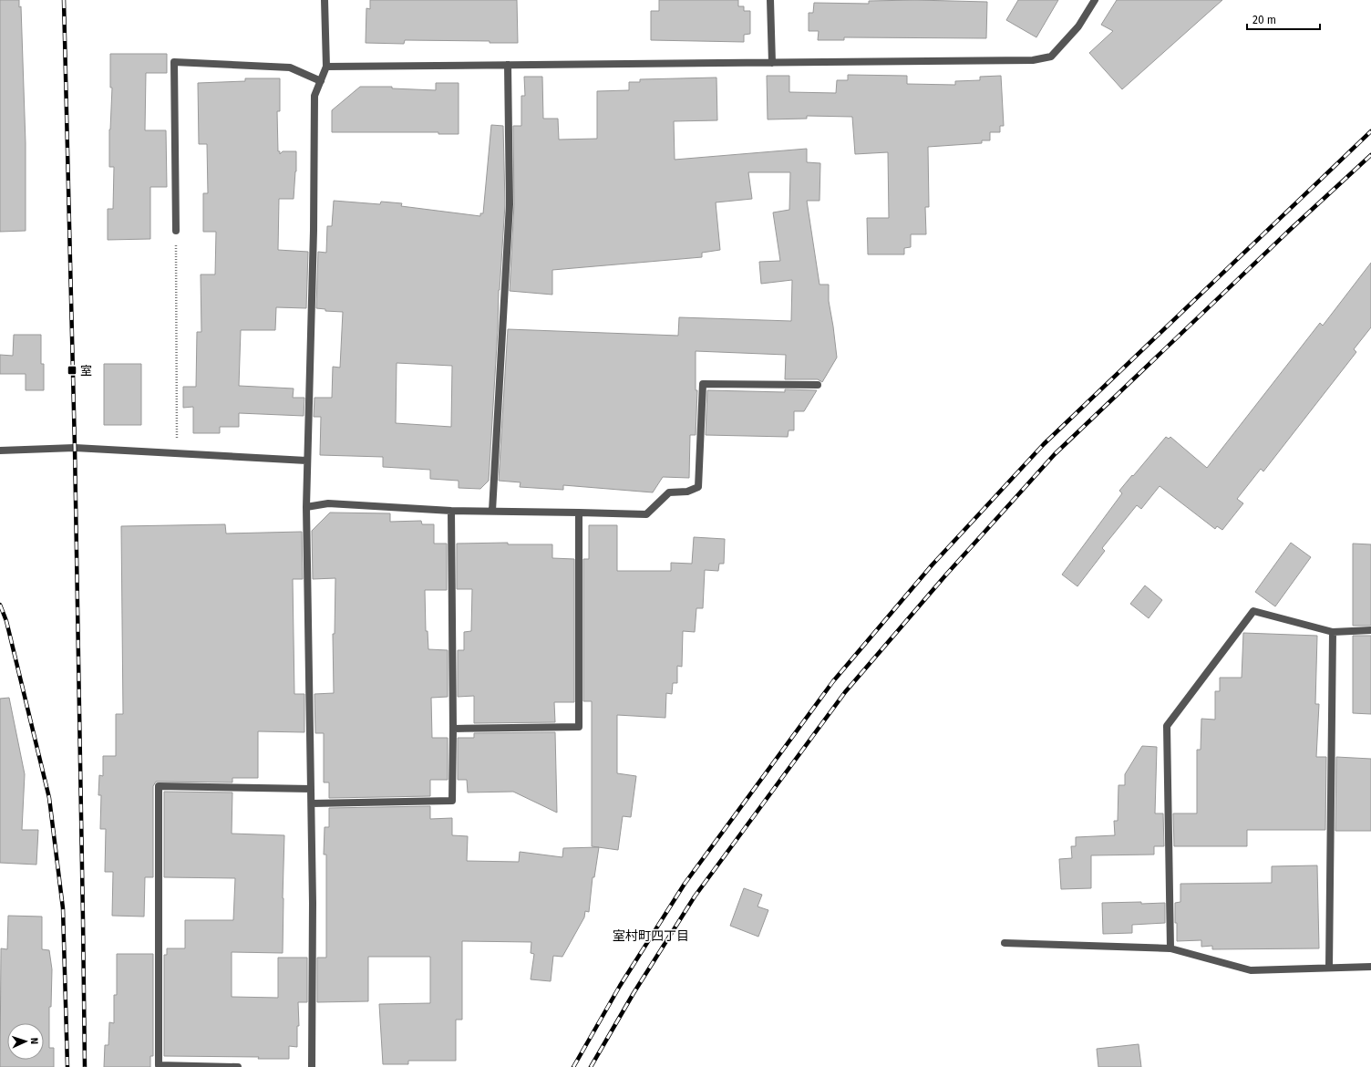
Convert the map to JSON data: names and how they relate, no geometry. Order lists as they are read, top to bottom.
{
  "districts": ["室村町四丁目"],
  "places": {
    "transit": ["室"]
  },
  "scale_bar": "20 m",
  "north": "right"
}
